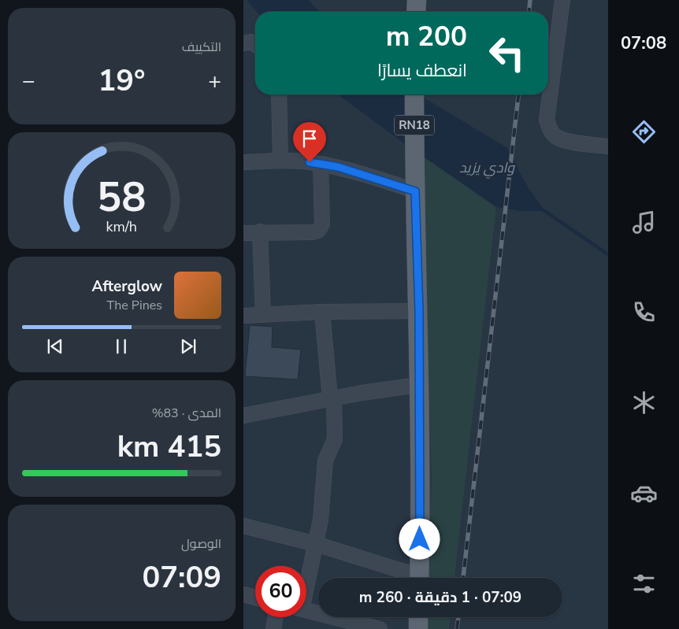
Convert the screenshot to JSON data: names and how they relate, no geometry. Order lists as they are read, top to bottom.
{
  "streets": {
    "main road": ["RN18"]
  },
  "water": ["وادي يزيد"],
  "page": {
    "tabs": "07:08",
    "tile": [
      "التكييف",
      ["المدى · 83%", "415 km"],
      ["الوصول", "07:09"]
    ],
    "turn": ["200 m", "انعطف يسارًا"],
    "heat": ["−", "19°", "+"],
    "song": ["Afterglow", "The Pines"],
    "limit": "60",
    "trip": "07:09 · 1 دقيقة · 260 m",
    "gauge": ["58", "km/h"]
  }
}
